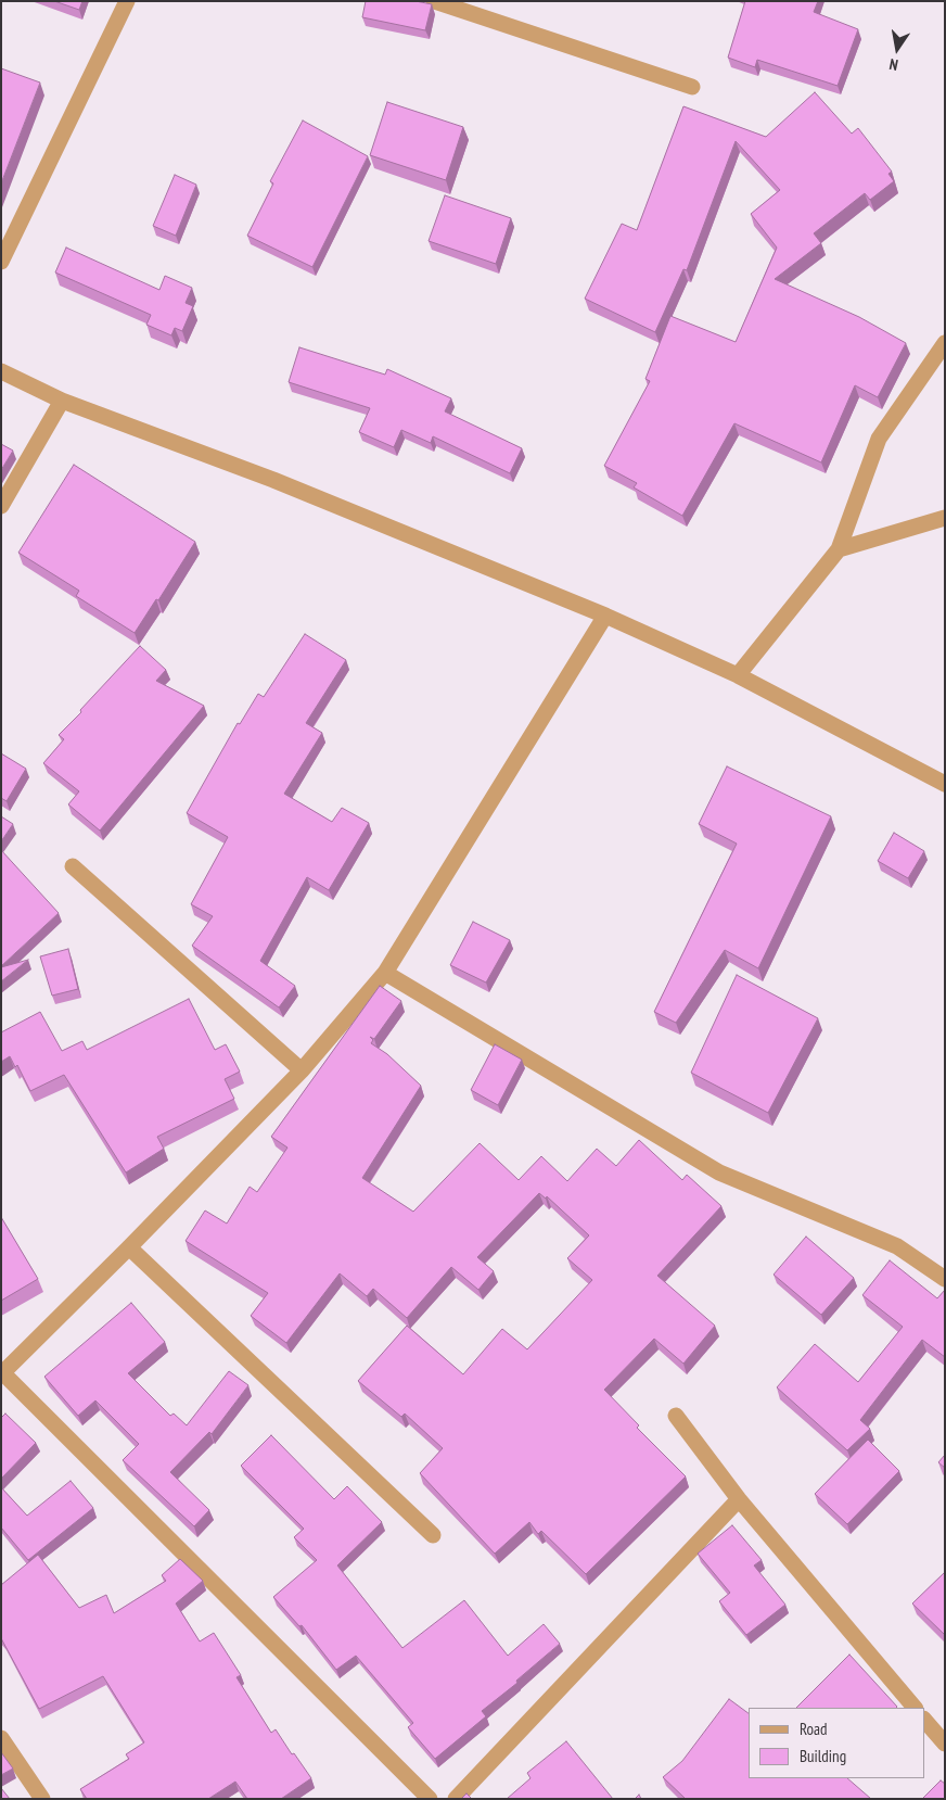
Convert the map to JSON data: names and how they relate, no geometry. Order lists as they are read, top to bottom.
{
  "legend": ["Road", "Building"],
  "north": "bottom"
}
